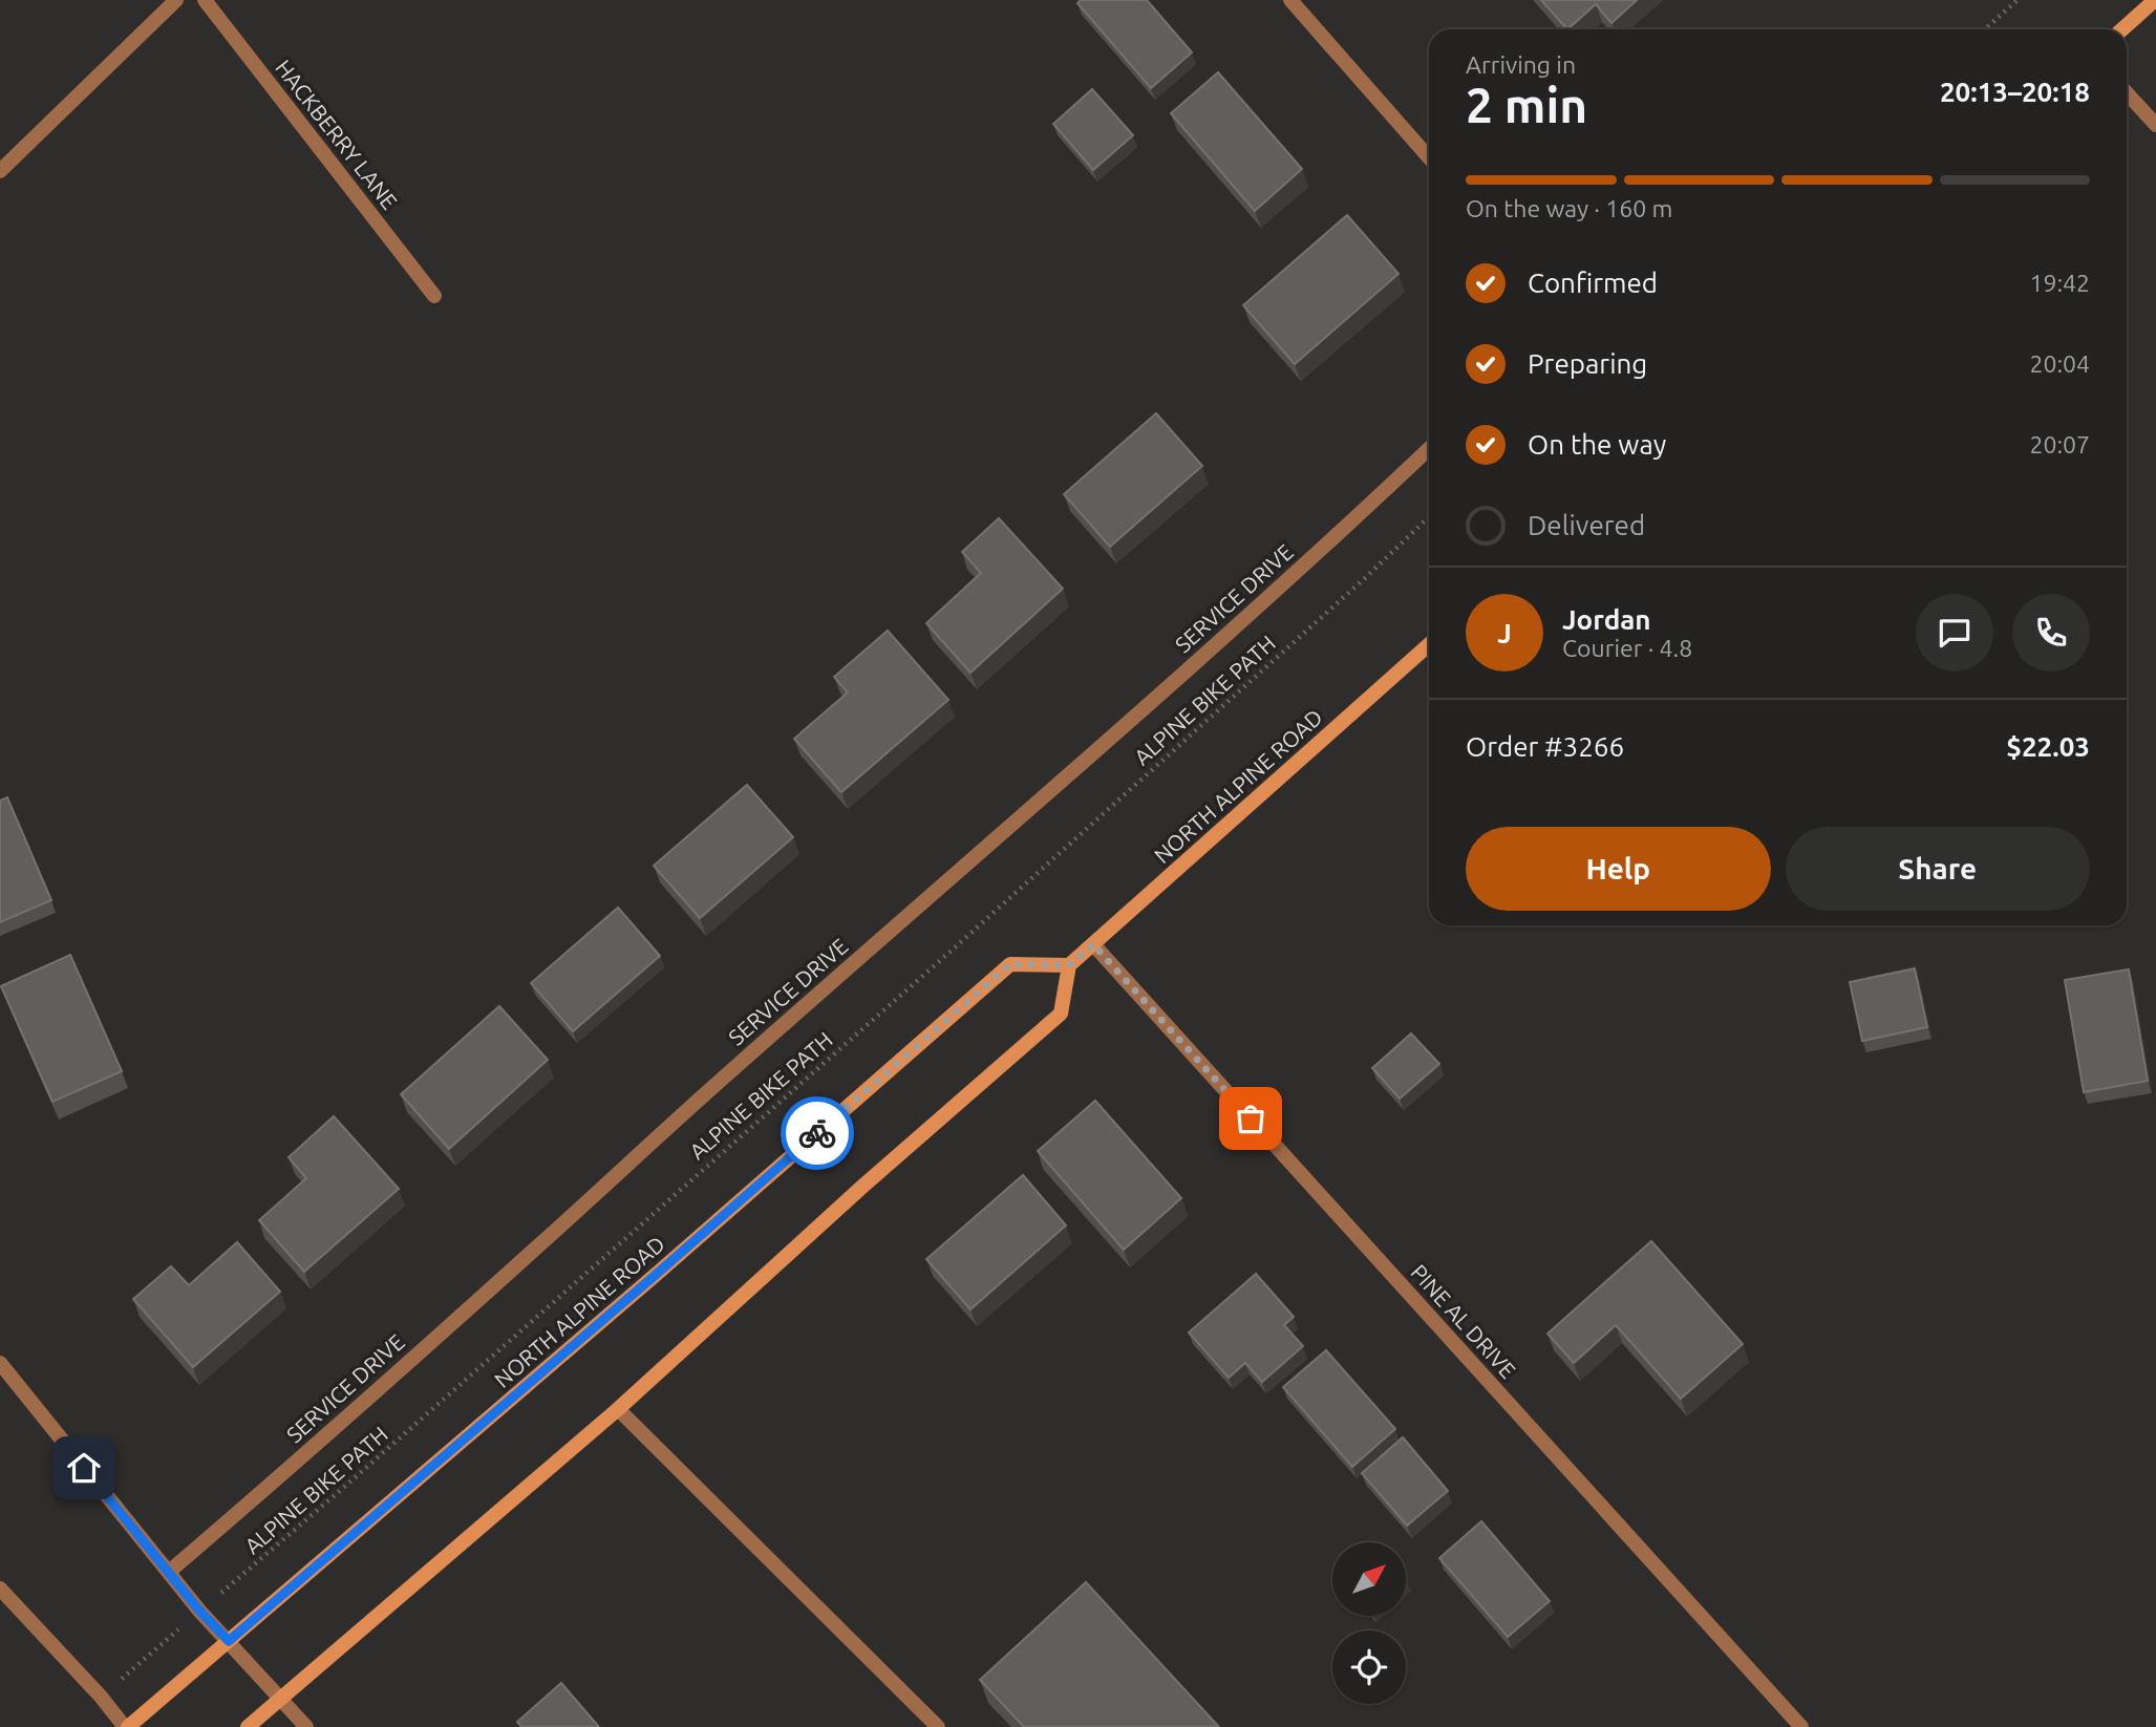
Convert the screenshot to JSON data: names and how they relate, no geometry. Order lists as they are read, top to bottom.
{
  "streets": {
    "main road": ["NORTH ALPINE ROAD"],
    "street": ["HACKBERRY LANE", "SERVICE DRIVE", "PINE AL DRIVE"],
    "path": ["ALPINE BIKE PATH"]
  },
  "crossings": [
    ["NORTH ALPINE ROAD", "PINE AL DRIVE"]
  ],
  "north": "top right",
  "page": {
    "heading": ["2 min", "Arriving in", "20:13–20:18"],
    "panel": [
      "Jordan",
      "Courier · 4.8",
      "Order #3266",
      "$22.03"
    ],
    "bar": "On the way · 160 m",
    "list": [
      ["Confirmed", "19:42"],
      ["Preparing", "20:04"],
      ["On the way", "20:07"],
      "Delivered"
    ],
    "round": "J",
    "buttons": ["Help", "Share"]
  }
}
